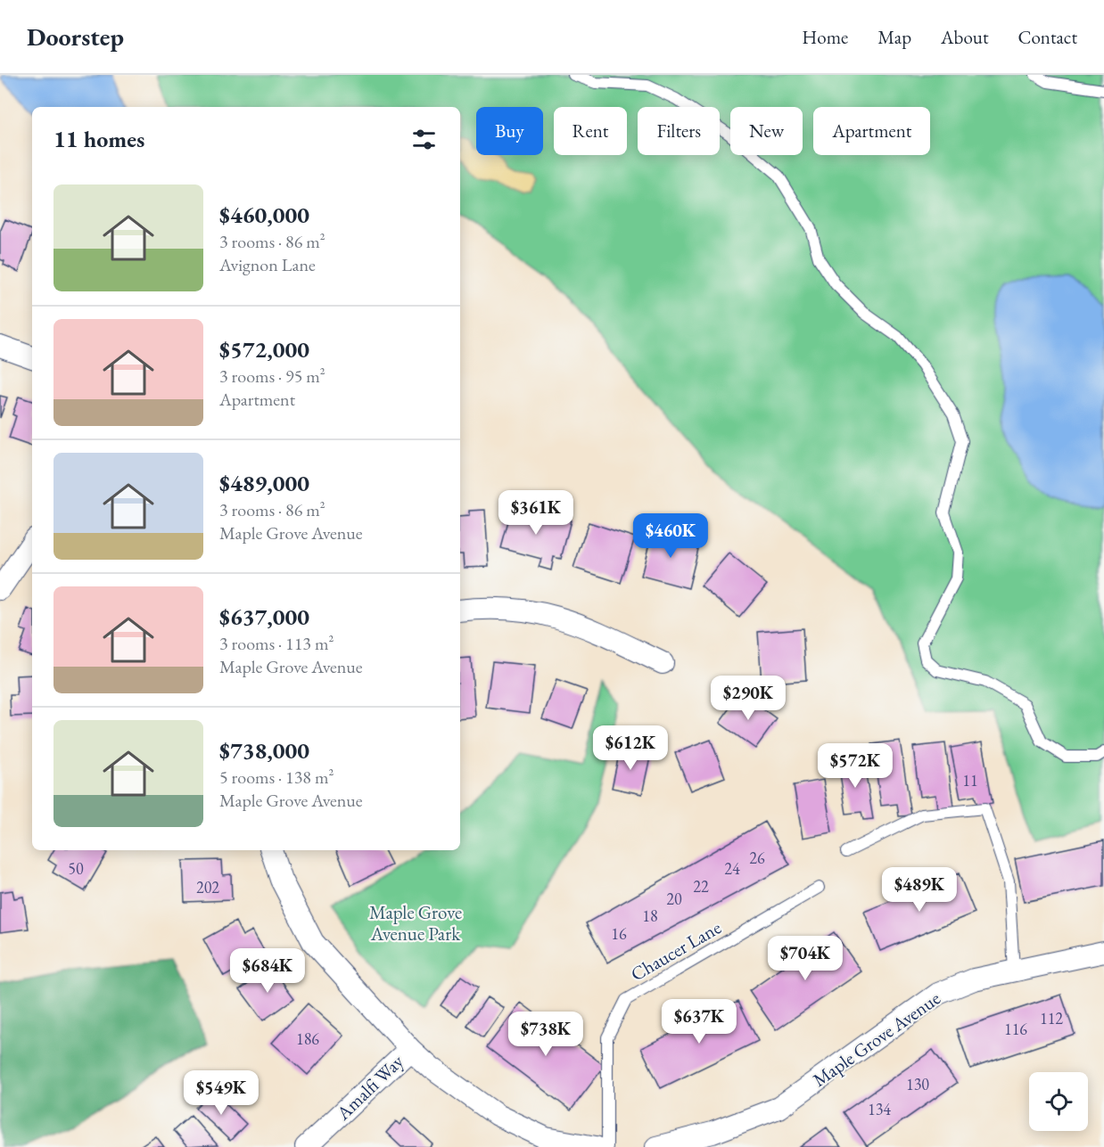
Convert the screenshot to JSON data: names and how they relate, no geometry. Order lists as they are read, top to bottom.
{
  "streets": {
    "street": ["Maple Grove Avenue", "Amalfi Way"],
    "lane": ["Chaucer Lane"]
  },
  "parks": ["Maple Grove Avenue Park"],
  "house_numbers": [
    "11",
    "26",
    "50",
    "24",
    "22",
    "202",
    "20",
    "18",
    "16",
    "112",
    "116",
    "186",
    "130",
    "134"
  ],
  "page": {
    "header": "Doorstep",
    "nav": [
      "Home",
      "Map",
      "About",
      "Contact"
    ],
    "chip": [
      "Buy",
      "Rent",
      "Filters",
      "New",
      "Apartment"
    ],
    "heading": "11 homes",
    "list": [
      {
        "name": "$460,000",
        "note": "3 rooms · 86 m² · Avignon Lane"
      },
      {
        "name": "$572,000",
        "note": "3 rooms · 95 m² · Apartment"
      },
      {
        "name": "$489,000",
        "note": "3 rooms · 86 m² · Maple Grove Avenue"
      },
      {
        "name": "$637,000",
        "note": "3 rooms · 113 m² · Maple Grove Avenue"
      },
      {
        "name": "$738,000",
        "note": "5 rooms · 138 m² · Maple Grove Avenue"
      }
    ],
    "price": [
      "$361K",
      "$460K",
      "$290K",
      "$612K",
      "$572K",
      "$489K",
      "$704K",
      "$684K",
      "$637K",
      "$738K",
      "$549K"
    ]
  }
}
